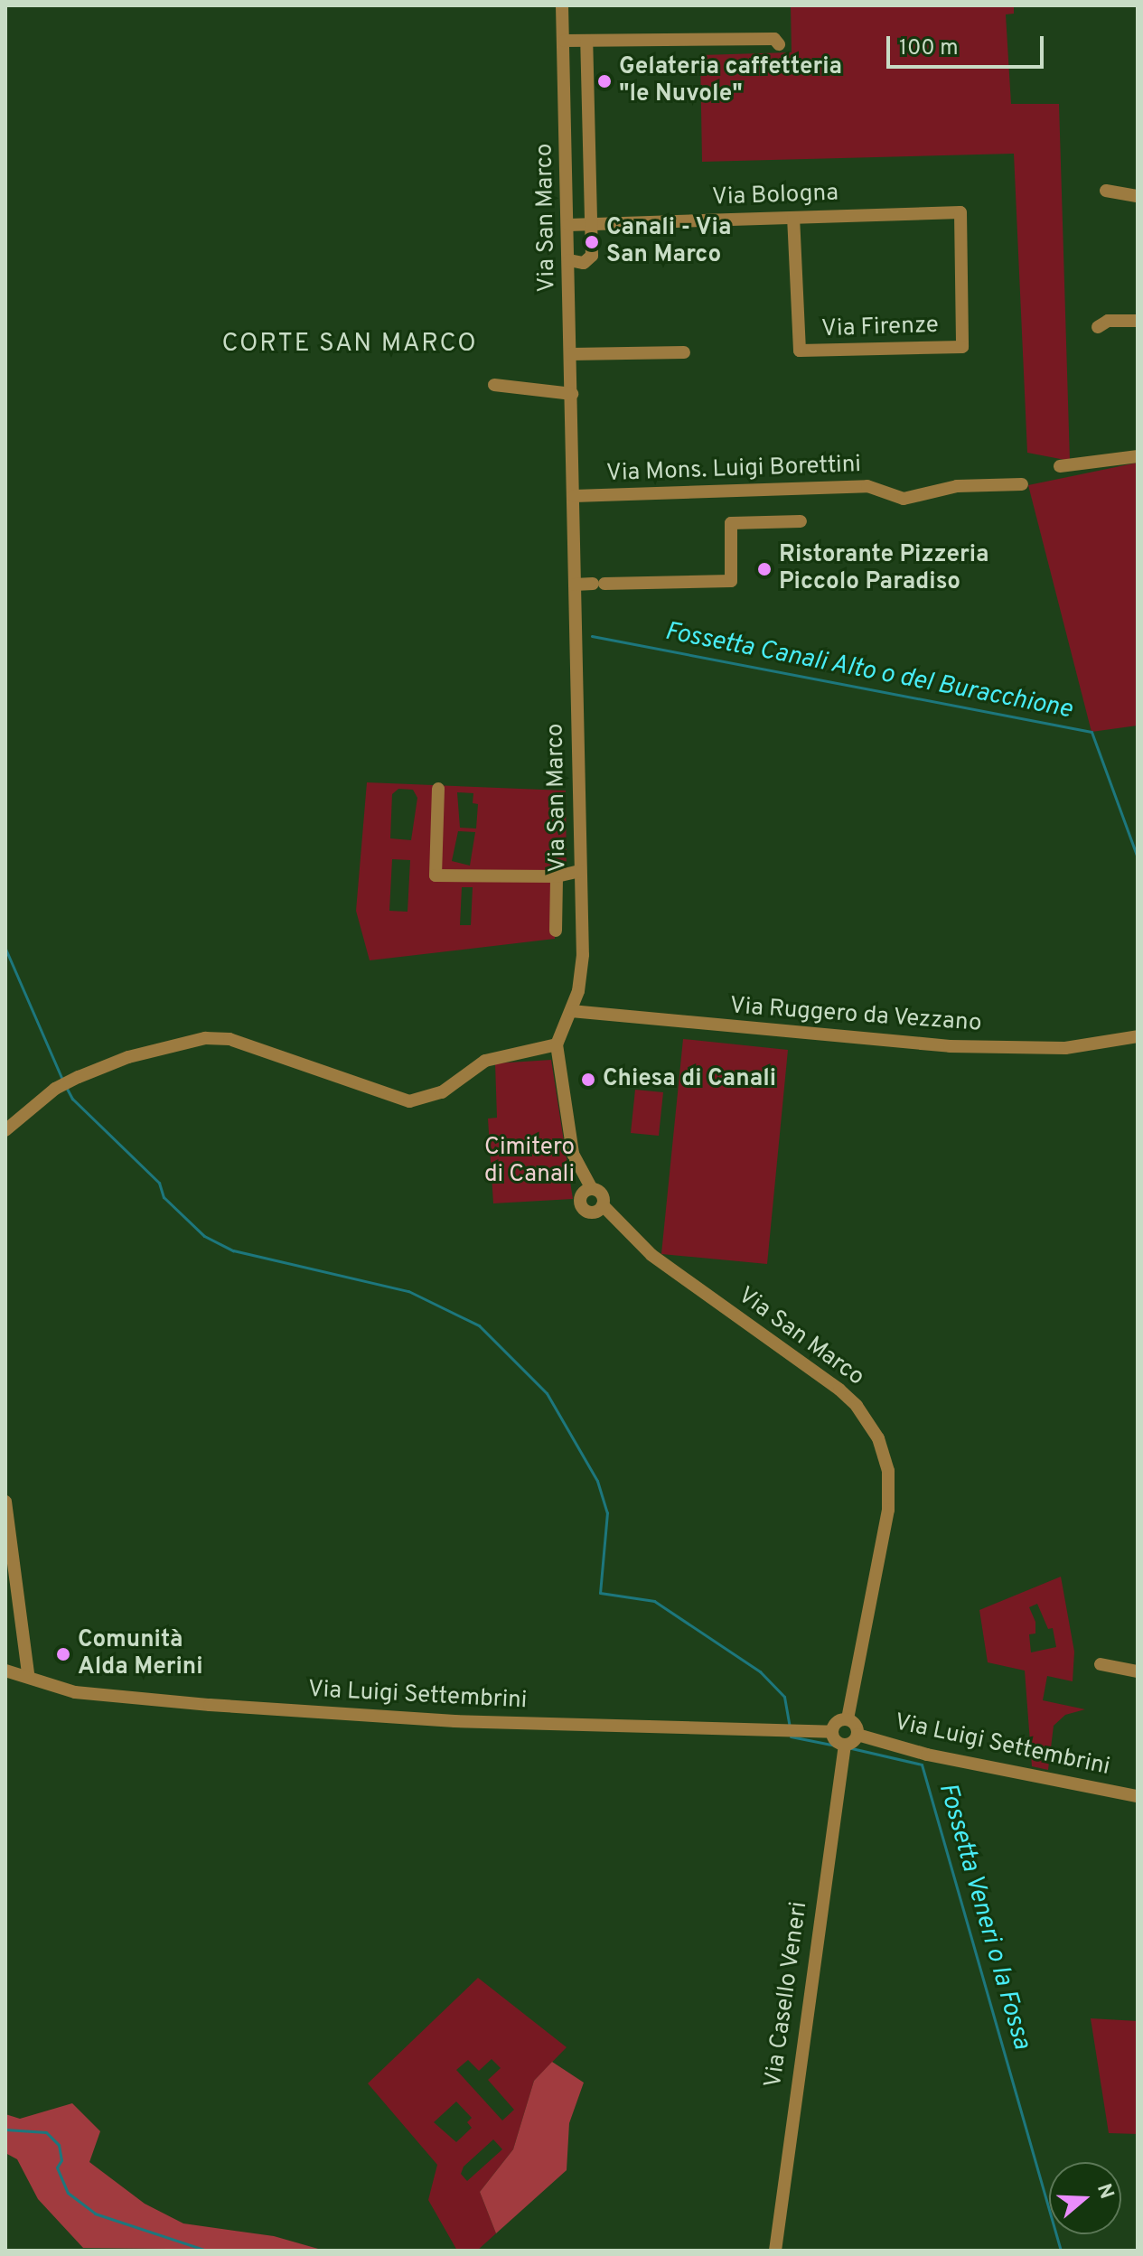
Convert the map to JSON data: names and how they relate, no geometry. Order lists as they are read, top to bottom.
{
  "streets": {
    "street": [
      "Via Bologna",
      "Via San Marco",
      "Via Firenze",
      "Via Mons. Luigi Borettini",
      "Via Ruggero da Vezzano",
      "Via Luigi Settembrini",
      "Via Casello Veneri"
    ]
  },
  "crossings": [
    ["Via Bologna", "Via San Marco"],
    ["Via Bologna", "Via Firenze"],
    ["Via San Marco", "Via Mons. Luigi Borettini"],
    ["Via San Marco", "Via Ruggero da Vezzano"],
    ["Via San Marco", "Via Luigi Settembrini"],
    ["Via San Marco", "Via Casello Veneri"],
    ["Via Luigi Settembrini", "Via Casello Veneri"]
  ],
  "districts": ["CORTE SAN MARCO"],
  "water": ["Fossetta Canali Alto o del Buracchione", "Fossetta Veneri o la Fossa"],
  "parks": ["Cimitero di Canali"],
  "places": [
    "Gelateria caffetteria \"le Nuvole\"",
    "Canali - Via San Marco",
    "Ristorante Pizzeria Piccolo Paradiso",
    "Chiesa di Canali",
    "Comunità Alda Merini"
  ],
  "scale_bar": "100 m",
  "north": "right"
}
